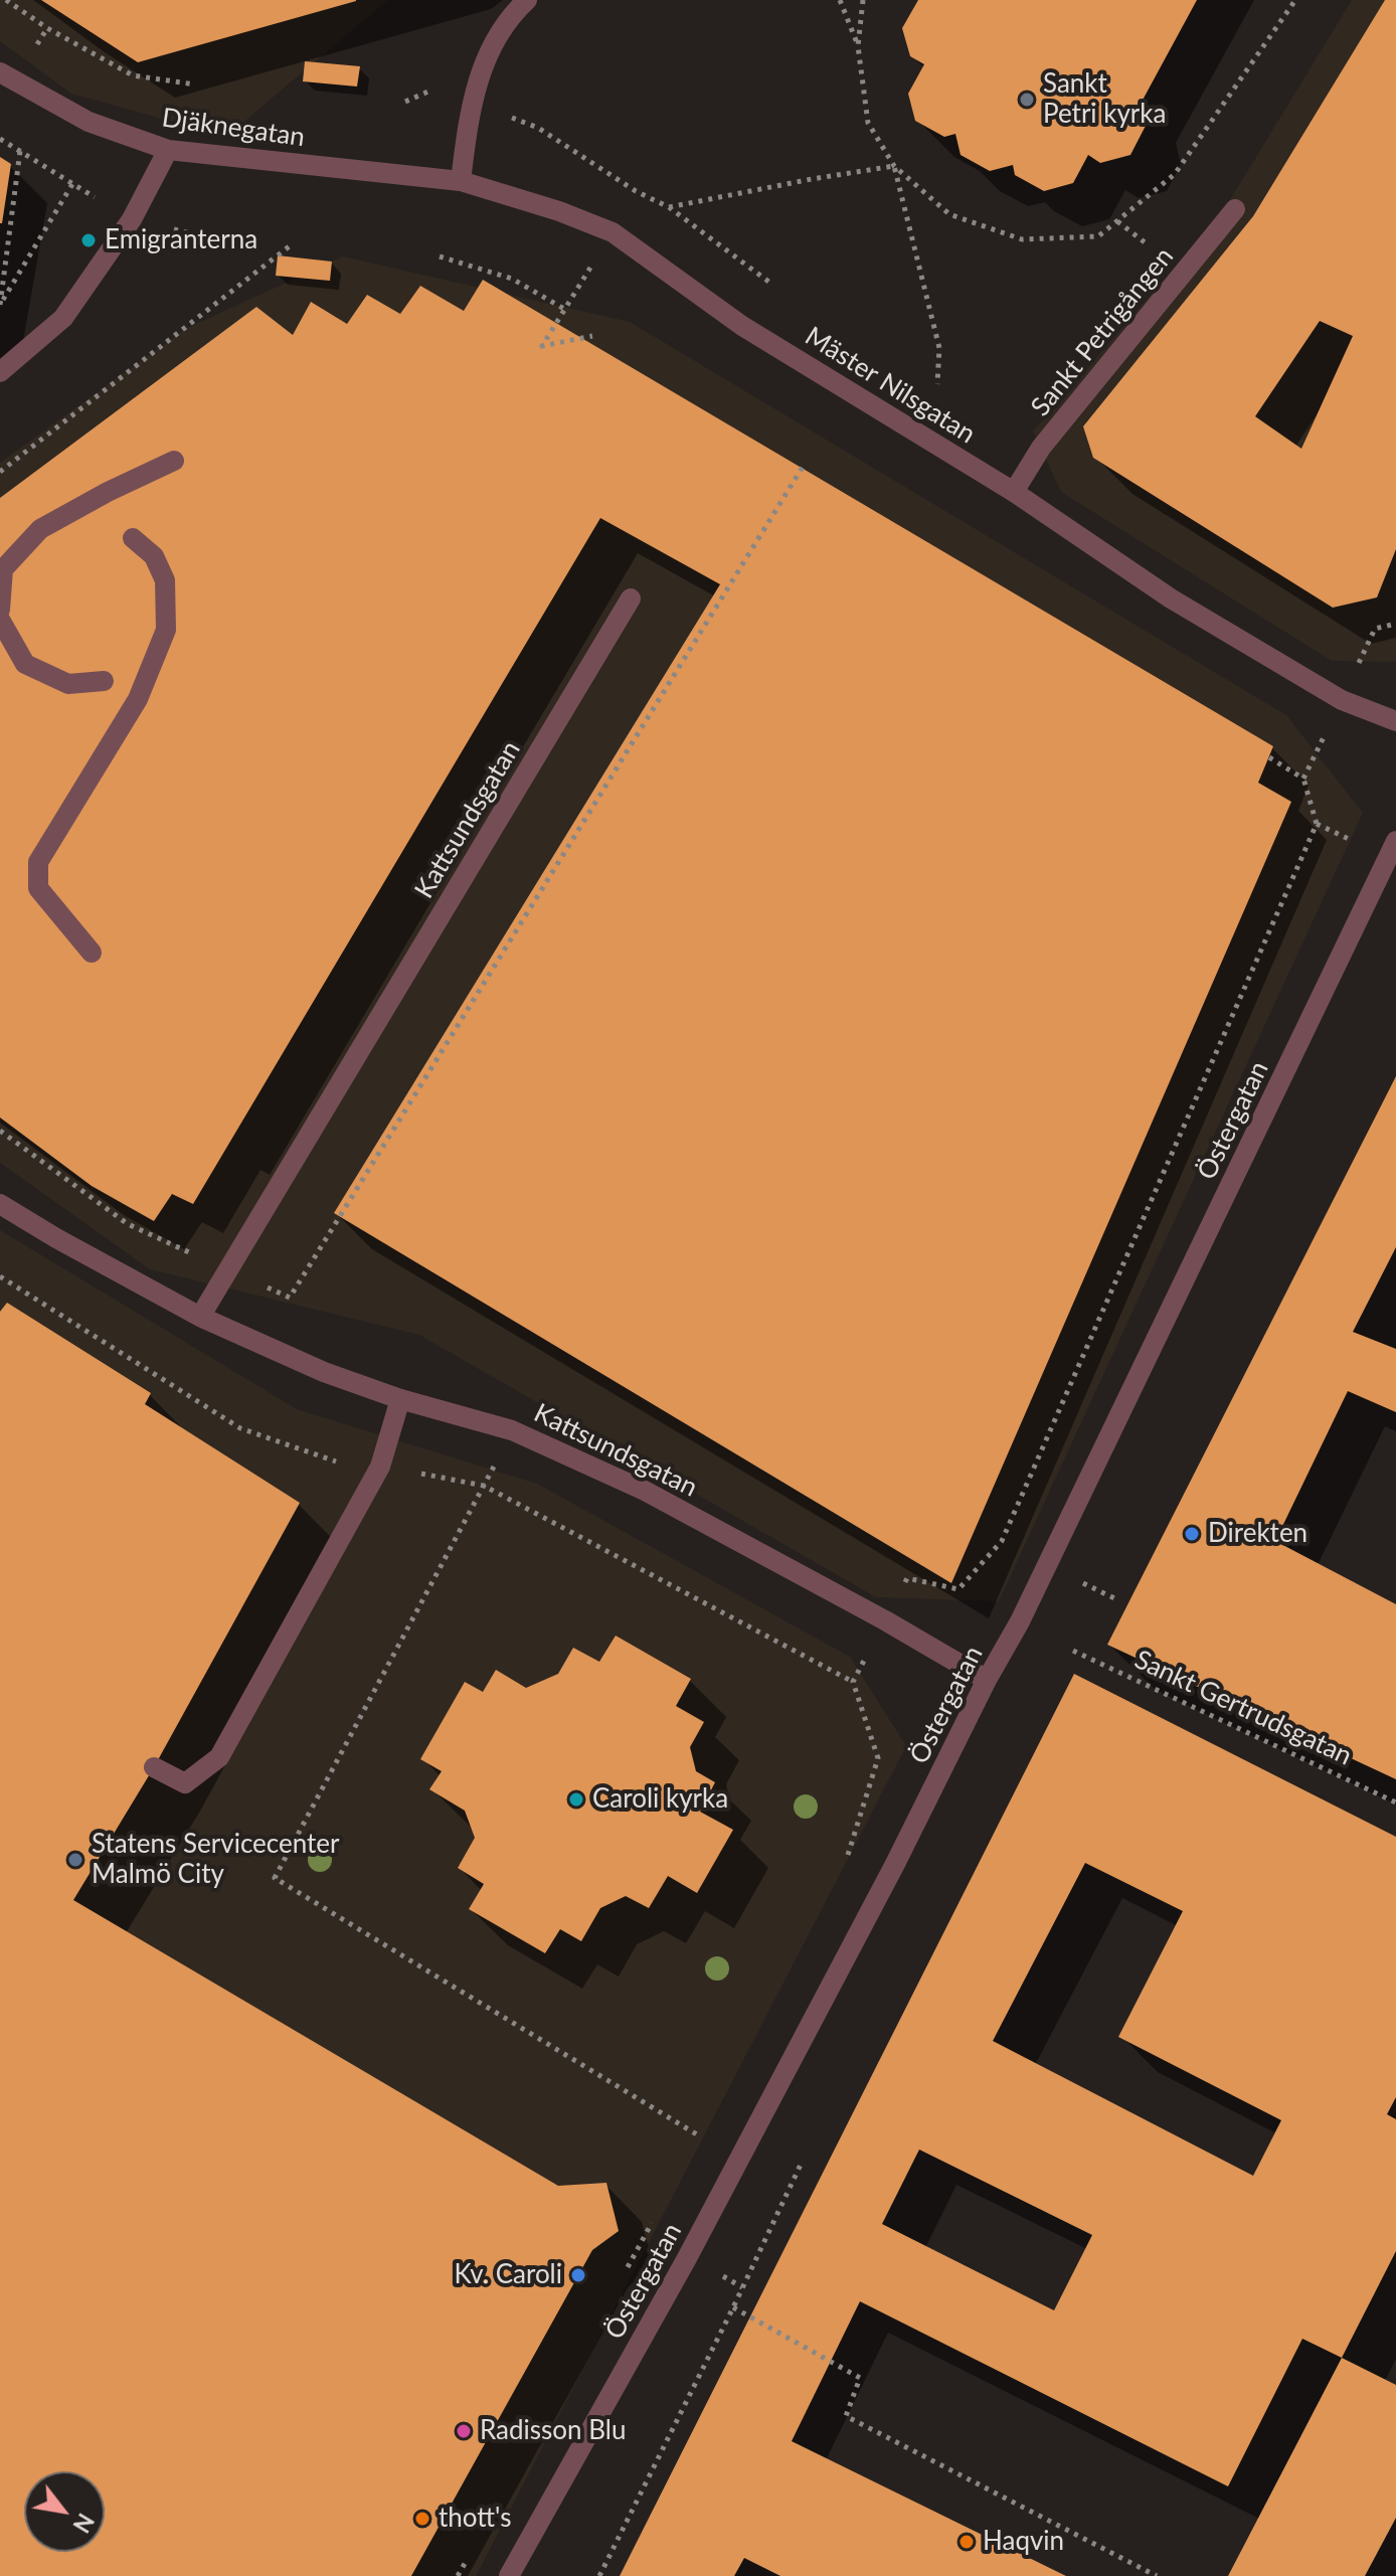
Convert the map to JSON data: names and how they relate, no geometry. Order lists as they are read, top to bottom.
{
  "streets": {
    "street": [
      "Djäknegatan",
      "Sankt Petrigången",
      "Mäster Nilsgatan",
      "Kattsundsgatan",
      "Östergatan"
    ],
    "path": ["Sankt Gertrudsgatan"]
  },
  "crossings": [
    ["Djäknegatan", "Mäster Nilsgatan"],
    ["Sankt Petrigången", "Mäster Nilsgatan"],
    ["Kattsundsgatan", "Östergatan"]
  ],
  "places": [
    "Sankt Petri kyrka",
    "Emigranterna",
    "Direkten",
    "Caroli kyrka",
    "Statens Servicecenter Malmö City",
    "Kv. Caroli",
    "Radisson Blu",
    "thott's",
    "Haqvin"
  ],
  "north": "bottom right"
}
